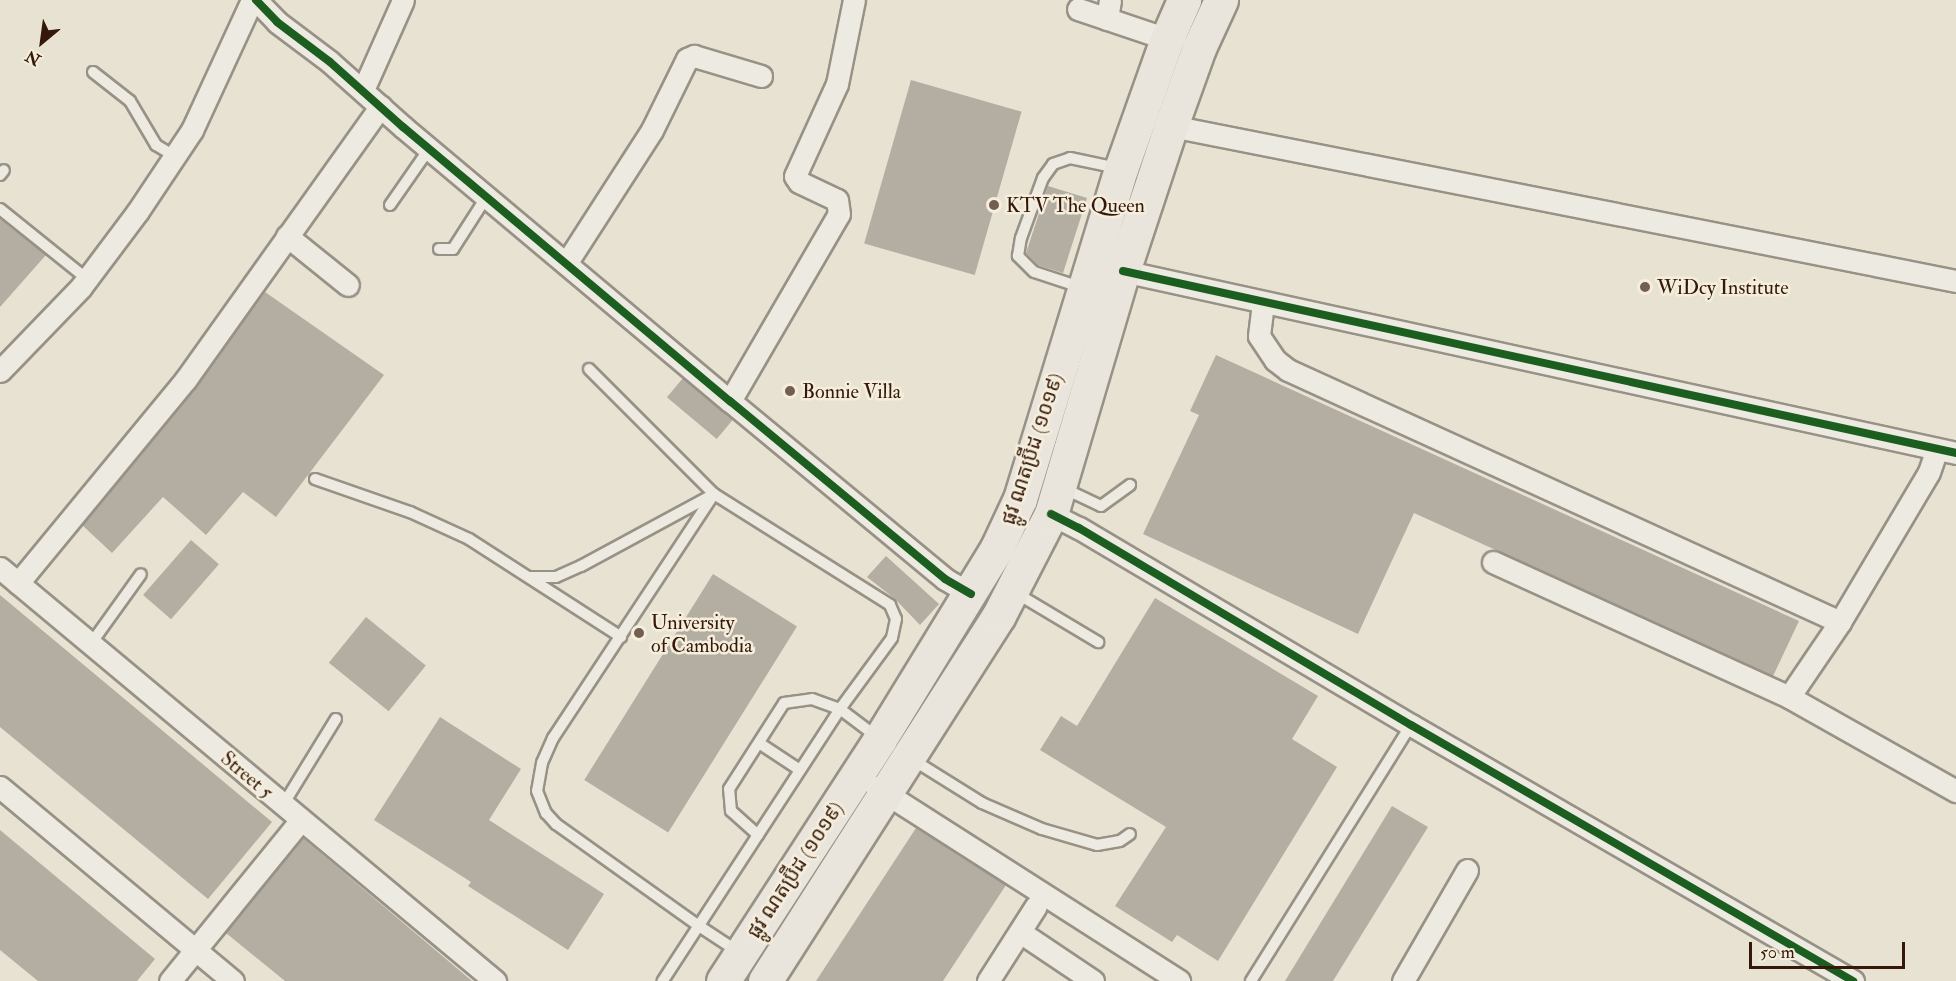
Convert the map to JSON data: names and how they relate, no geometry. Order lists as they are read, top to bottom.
{
  "streets": {
    "main road": ["ផ្លូវ ណតប្រ៊ីដ (១០១៩)"],
    "street": ["Street 5"]
  },
  "places": [
    "KTV The Queen",
    "WiDcy Institute",
    "Bonnie Villa",
    "University of Cambodia"
  ],
  "scale_bar": "50 m",
  "north": "bottom left"
}
